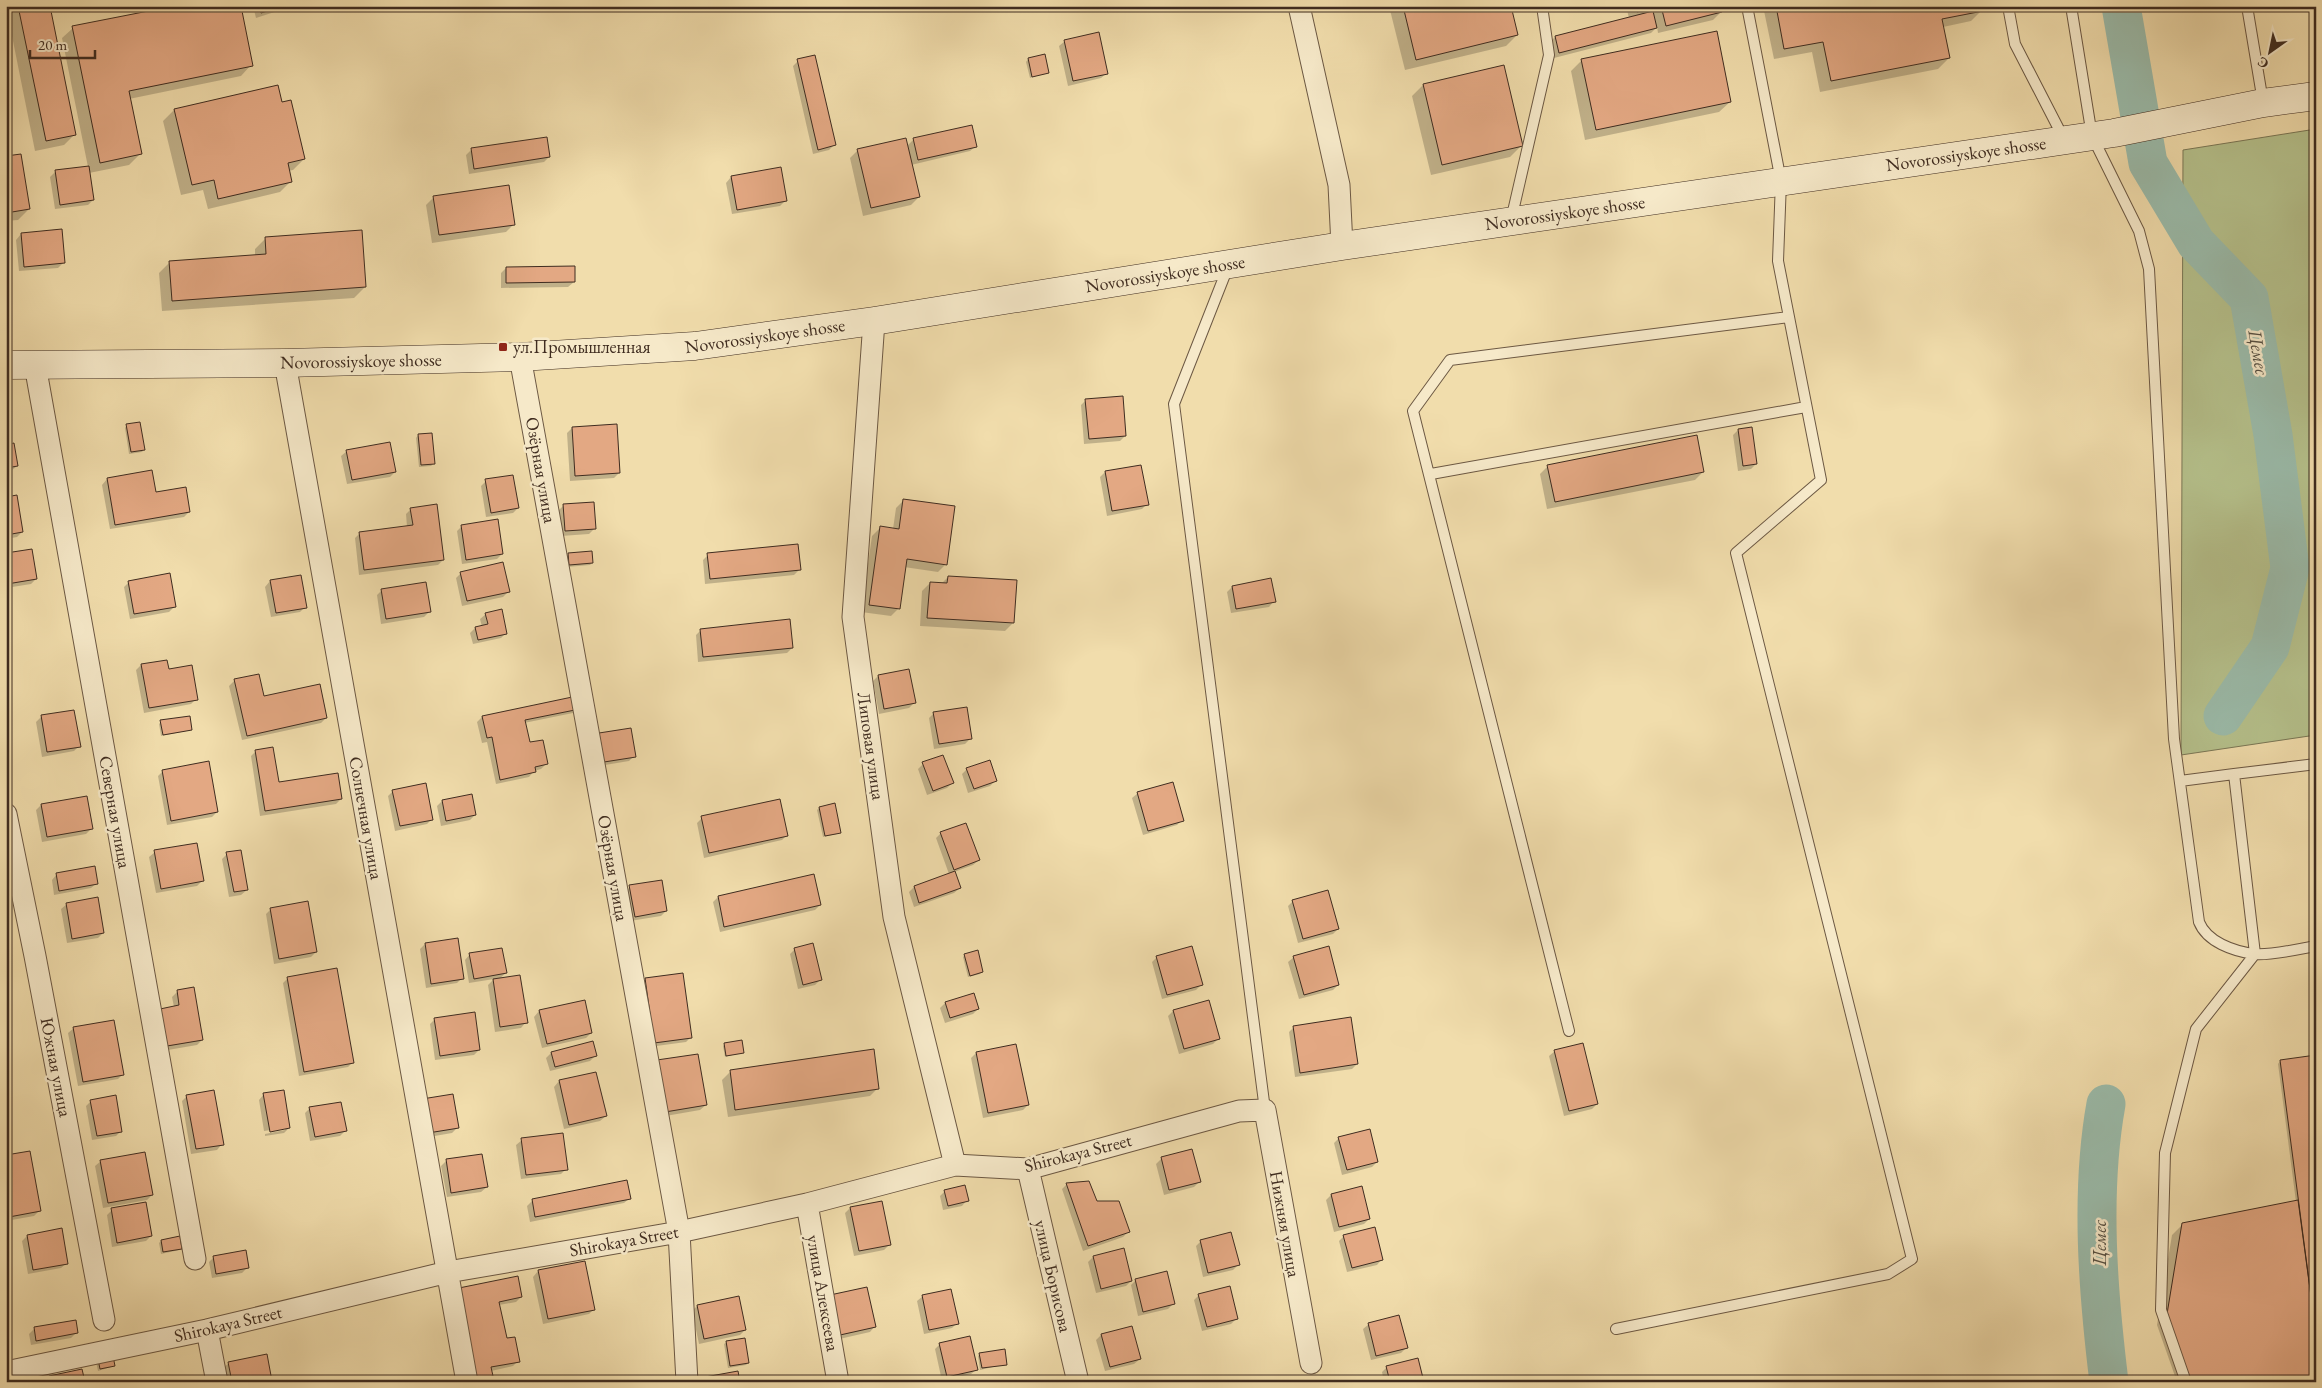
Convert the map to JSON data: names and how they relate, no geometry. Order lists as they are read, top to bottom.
{
  "streets": {
    "main road": ["Novorossiyskoye shosse"],
    "street": [
      "Озёрная улица",
      "Липовая улица",
      "Северная улица",
      "Солнечная улица",
      "Южная улица",
      "Shirokaya Street",
      "Нижняя улица",
      "улица Борисова",
      "улица Алексеева"
    ]
  },
  "crossings": [
    ["Novorossiyskoye shosse", "Озёрная улица"],
    ["Novorossiyskoye shosse", "Липовая улица"],
    ["Novorossiyskoye shosse", "Северная улица"],
    ["Novorossiyskoye shosse", "Солнечная улица"],
    ["Озёрная улица", "Shirokaya Street"],
    ["Липовая улица", "Shirokaya Street"],
    ["Солнечная улица", "Shirokaya Street"],
    ["Shirokaya Street", "Нижняя улица"],
    ["Shirokaya Street", "улица Борисова"],
    ["Shirokaya Street", "улица Алексеева"]
  ],
  "water": ["Цемес"],
  "places": {
    "transit": ["ул.Промышленная"]
  },
  "scale_bar": "20 m",
  "north": "bottom left"
}
